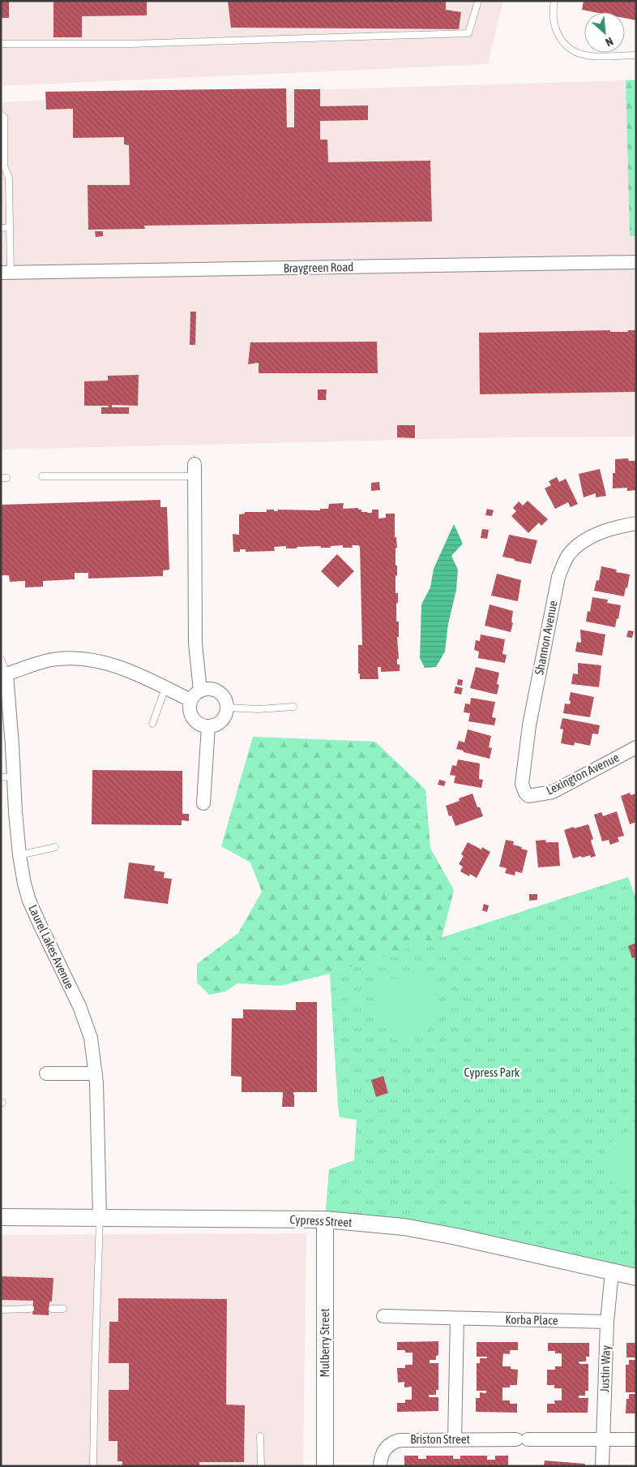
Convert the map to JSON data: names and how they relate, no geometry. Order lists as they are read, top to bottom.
{
  "streets": {
    "street": [
      "Braygreen Road",
      "Shannon Avenue",
      "Lexington Avenue",
      "Laurel Lakes Avenue",
      "Cypress Street",
      "Korba Place",
      "Mulberry Street",
      "Justin Way",
      "Briston Street"
    ]
  },
  "crossings": [
    ["Shannon Avenue", "Lexington Avenue"],
    ["Laurel Lakes Avenue", "Cypress Street"],
    ["Cypress Street", "Mulberry Street"],
    ["Cypress Street", "Justin Way"],
    ["Korba Place", "Justin Way"],
    ["Justin Way", "Briston Street"]
  ],
  "parks": ["Cypress Park"],
  "north": "bottom right"
}
